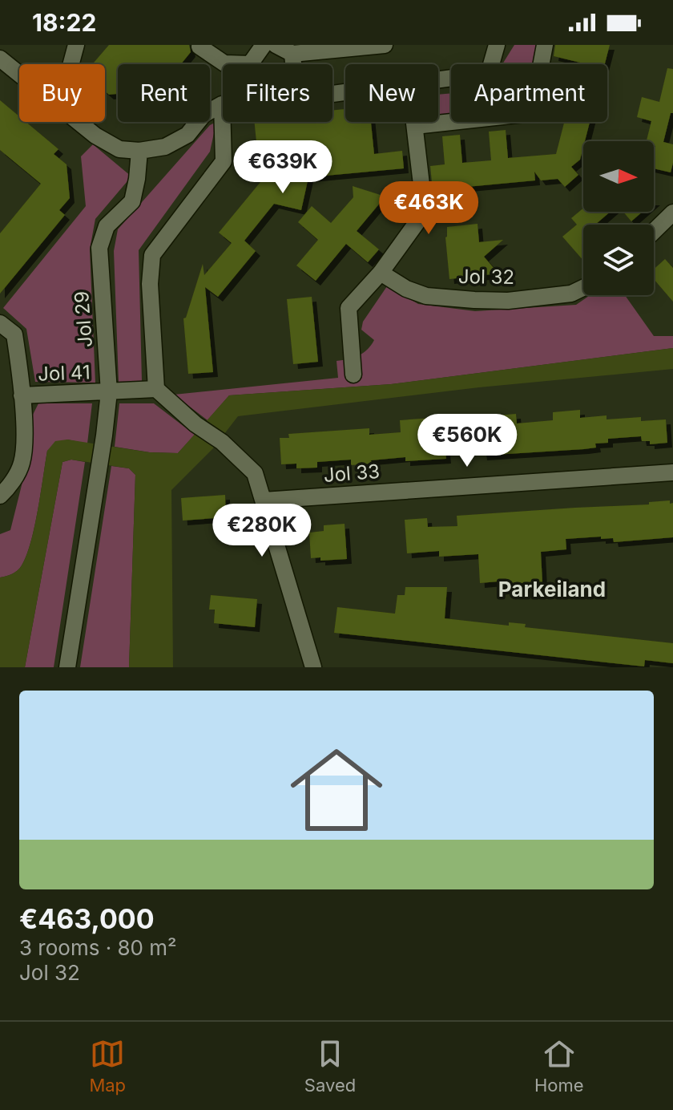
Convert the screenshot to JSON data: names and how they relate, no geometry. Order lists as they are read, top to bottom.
{
  "streets": {
    "street": [
      "Jol 32",
      "Jol 29",
      "Jol 41",
      "Jol 33"
    ]
  },
  "crossings": [
    ["Jol 29", "Jol 41"]
  ],
  "districts": ["Parkeiland"],
  "north": "right",
  "page": {
    "status": "18:22",
    "chip": [
      "Buy",
      "Rent",
      "Filters",
      "New",
      "Apartment"
    ],
    "price": [
      "€639K",
      "€463K",
      "€560K",
      "€280K"
    ],
    "list": [
      {
        "name": "€463,000",
        "note": "3 rooms · 80 m² · Jol 32"
      }
    ],
    "tabs": ["Map", "Saved", "Home"]
  }
}
